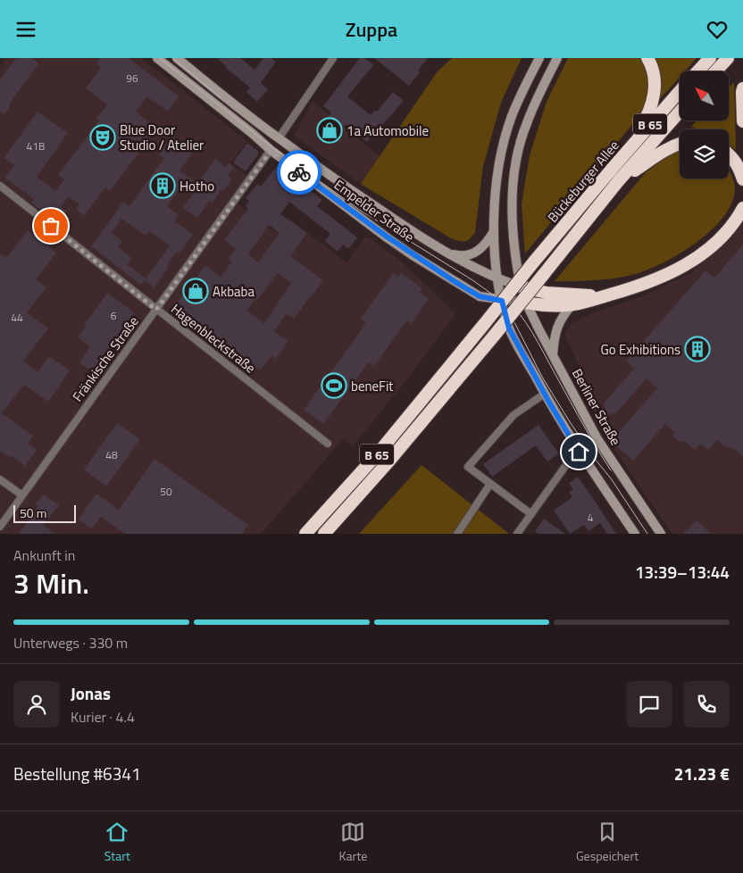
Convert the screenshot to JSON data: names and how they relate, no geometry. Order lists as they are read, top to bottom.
{
  "streets": {
    "highway": ["B 65", "Bückeburger Allee"],
    "street": [
      "Empelder Straße",
      "Hagenbleckstraße",
      "Fränkische Straße",
      "Berliner Straße"
    ]
  },
  "crossings": [
    ["Empelder Straße", "Fränkische Straße"],
    ["Empelder Straße", "Berliner Straße"],
    ["Hagenbleckstraße", "Fränkische Straße"]
  ],
  "places": {
    "shop": ["1a Automobile", "Akbaba"],
    "theatre": ["Blue Door Studio / Atelier"],
    "building": ["Hotho", "Go Exhibitions"],
    "sports": ["beneFit"]
  },
  "house_numbers": [
    "96",
    "41B",
    "6",
    "44",
    "48",
    "50",
    "4"
  ],
  "scale_bar": "50 m",
  "north": "top left",
  "page": {
    "header": "Zuppa",
    "scale": "50 m",
    "heading": ["3 Min.", "Ankunft in", "13:39–13:44"],
    "panel": [
      "Jonas",
      "Kurier · 4.4",
      "Bestellung #6341",
      "21.23 €"
    ],
    "bar": "Unterwegs · 330 m",
    "tabs": ["Start", "Karte", "Gespeichert"]
  }
}
